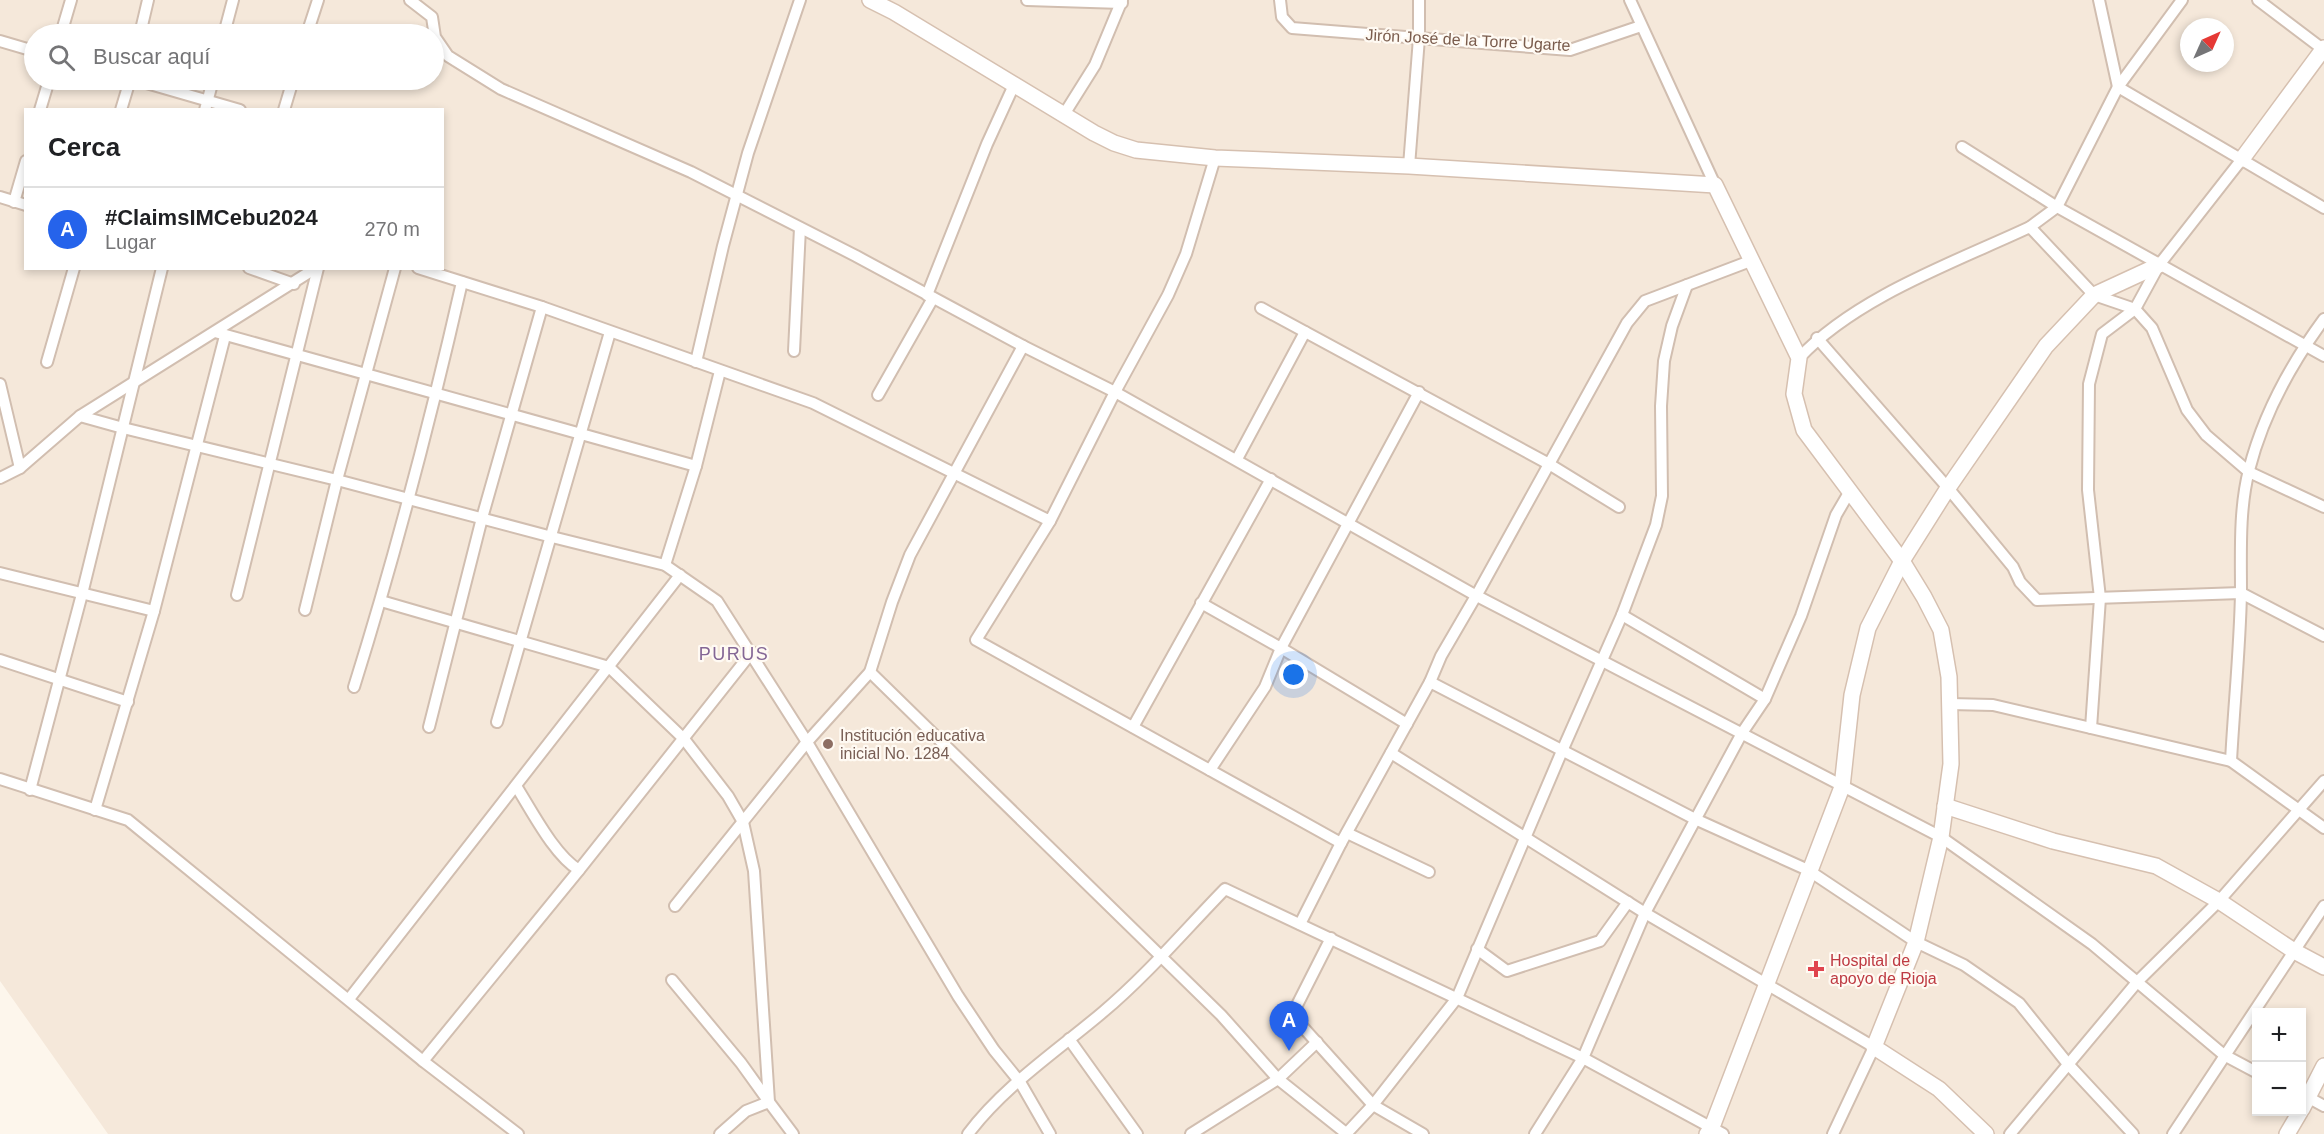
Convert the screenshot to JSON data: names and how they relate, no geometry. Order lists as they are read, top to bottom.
{
  "streets": {
    "street": ["Jirón José de la Torre Ugarte"]
  },
  "districts": ["PURUS"],
  "places": {
    "other": ["Institución educativa inicial No. 1284"],
    "health": ["Hospital de apoyo de Rioja"]
  },
  "north": "top right",
  "page": {
    "search": "Buscar aquí",
    "heading": "Cerca",
    "list": [
      {
        "mark": "A",
        "name": "#ClaimsIMCebu2024",
        "note": "Lugar",
        "value": "270 m"
      }
    ],
    "pins": "A",
    "map_buttons": ["+", "−"]
  }
}
